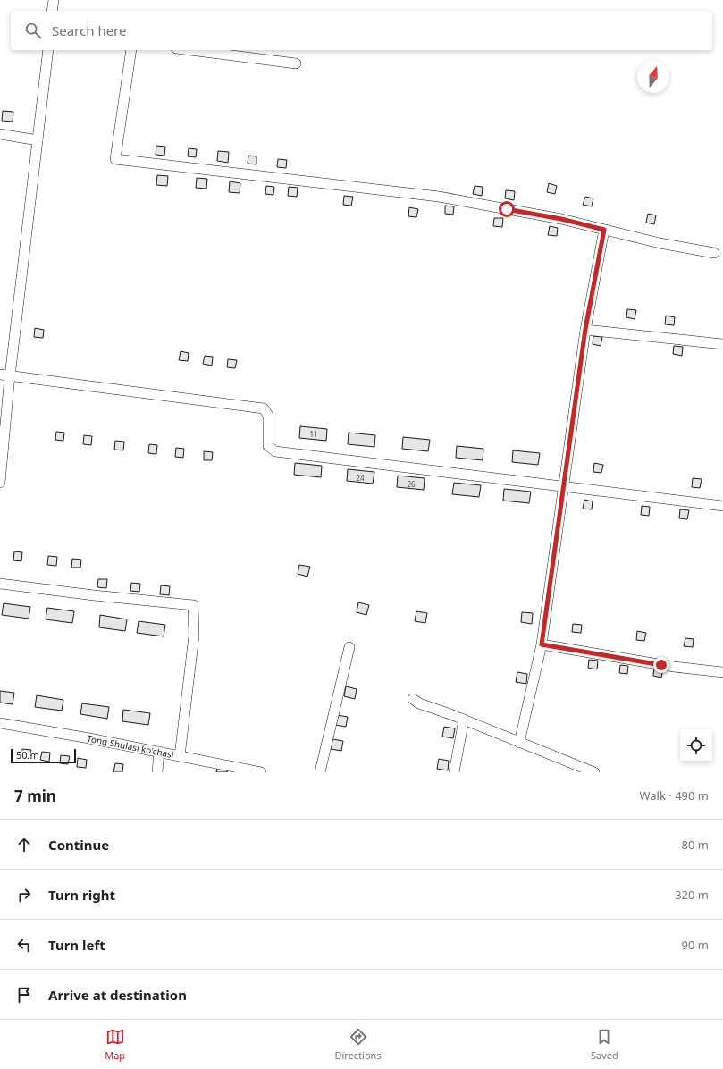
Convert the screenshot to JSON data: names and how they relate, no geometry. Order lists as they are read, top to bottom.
{
  "streets": {
    "street": ["Tong Shulasi ko'chasi"]
  },
  "house_numbers": ["11", "24", "26"],
  "scale_bar": "50 m",
  "north": "top",
  "page": {
    "search": "Search here",
    "scale": "50 m",
    "heading": ["7 min", "Walk · 490 m"],
    "list": [
      ["Continue", "80 m"],
      ["Turn right", "320 m"],
      ["Turn left", "90 m"],
      "Arrive at destination"
    ],
    "nav": ["Map", "Directions", "Saved"]
  }
}
